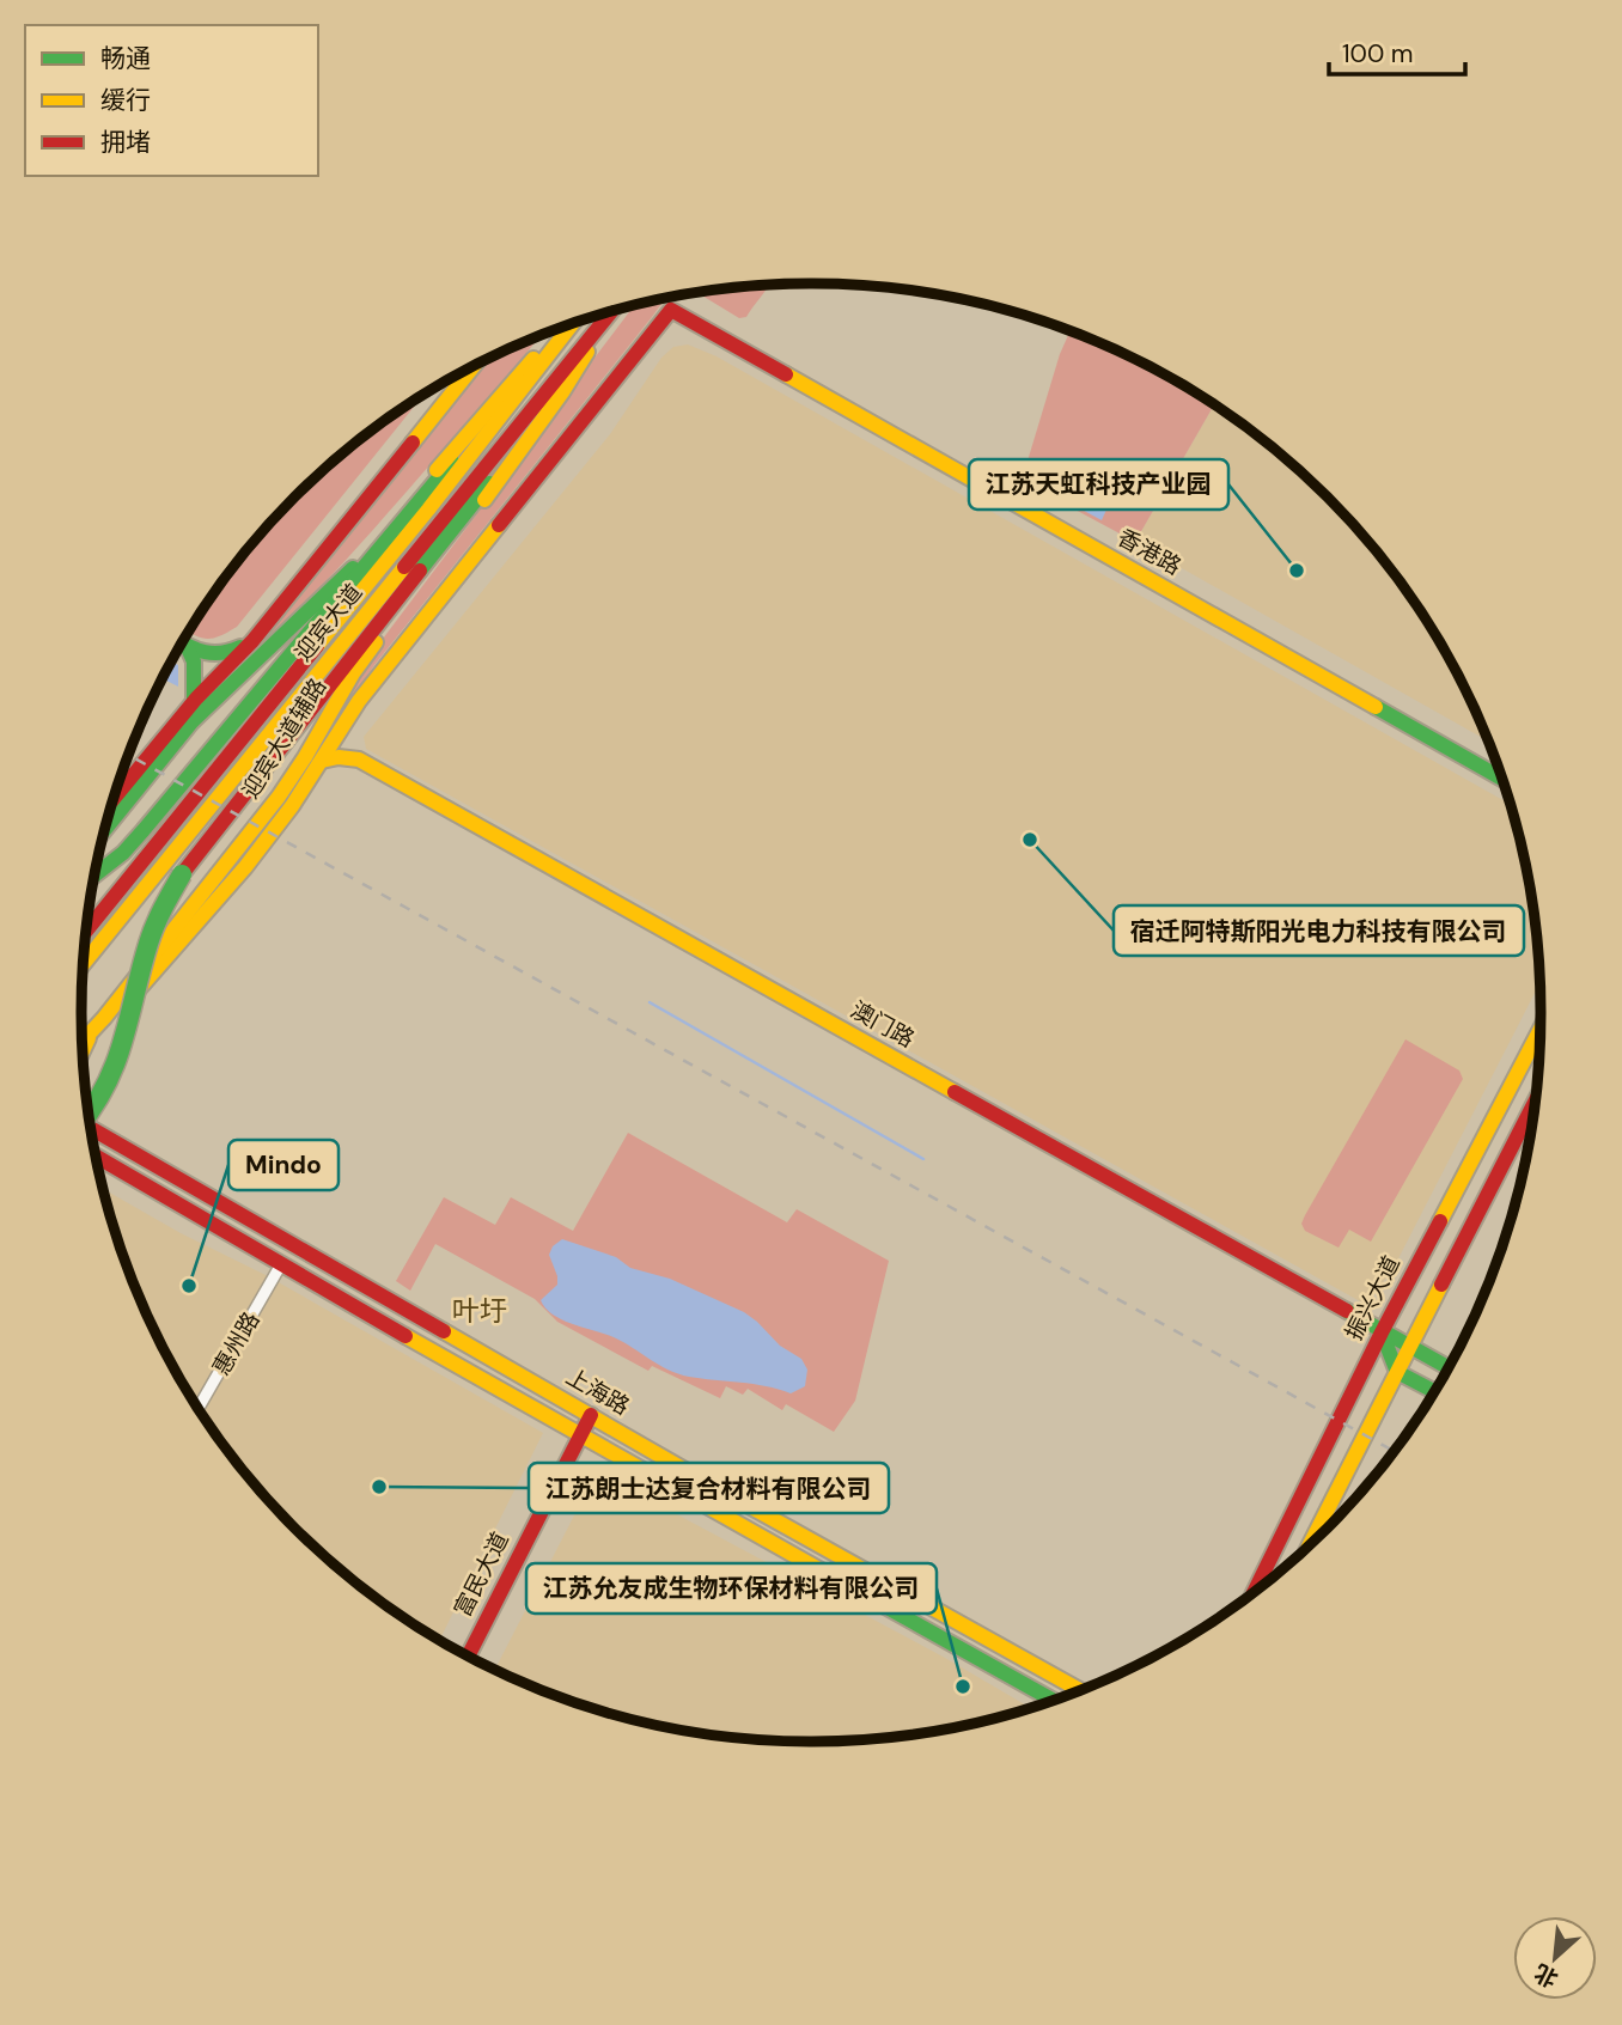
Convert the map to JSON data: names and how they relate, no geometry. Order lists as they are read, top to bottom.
{
  "streets": {
    "main road": [
      "香港路",
      "迎宾大道",
      "迎宾大道辅路",
      "澳门路",
      "振兴大道",
      "上海路",
      "富民大道"
    ],
    "street": ["惠州路"]
  },
  "crossings": [
    ["迎宾大道", "迎宾大道辅路"],
    ["澳门路", "振兴大道"],
    ["上海路", "富民大道"]
  ],
  "districts": ["叶圩"],
  "places": [
    "江苏天虹科技产业园",
    "宿迁阿特斯阳光电力科技有限公司",
    "Mindo",
    "江苏朗士达复合材料有限公司",
    "江苏允友成生物环保材料有限公司"
  ],
  "legend": ["畅通", "缓行", "拥堵"],
  "scale_bar": "100 m",
  "north": "bottom left"
}
